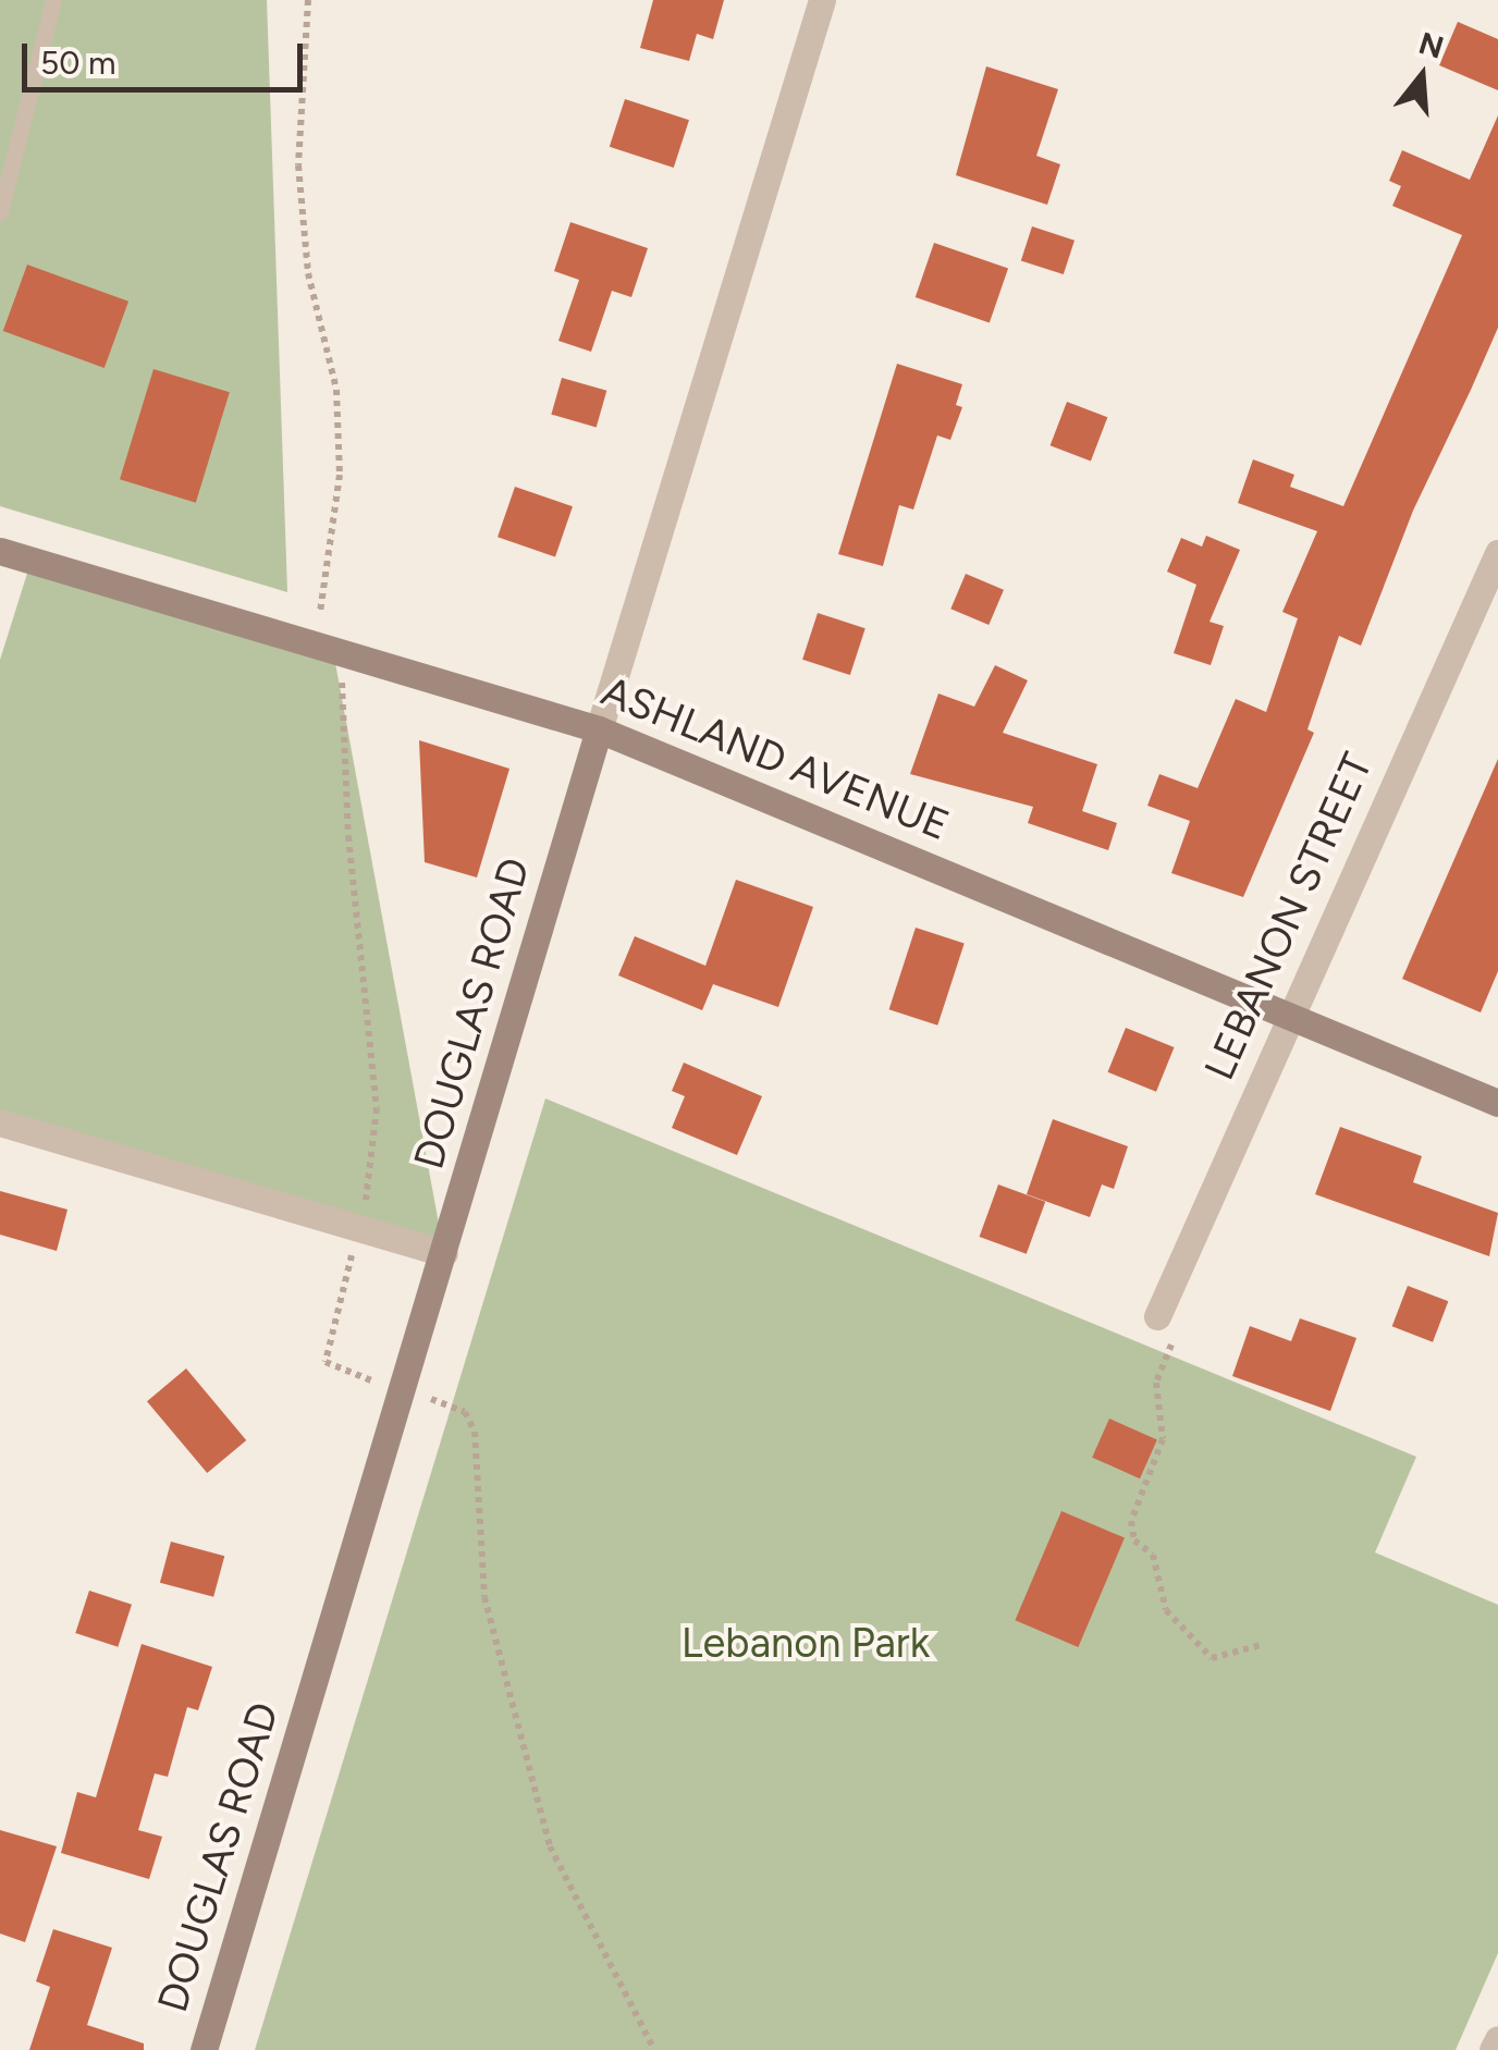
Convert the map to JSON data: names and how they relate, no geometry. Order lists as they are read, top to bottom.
{
  "streets": {
    "street": ["ASHLAND AVENUE", "LEBANON STREET", "DOUGLAS ROAD"]
  },
  "crossings": [
    ["ASHLAND AVENUE", "LEBANON STREET"],
    ["ASHLAND AVENUE", "DOUGLAS ROAD"]
  ],
  "parks": ["Lebanon Park"],
  "scale_bar": "50 m",
  "north": "top"
}
